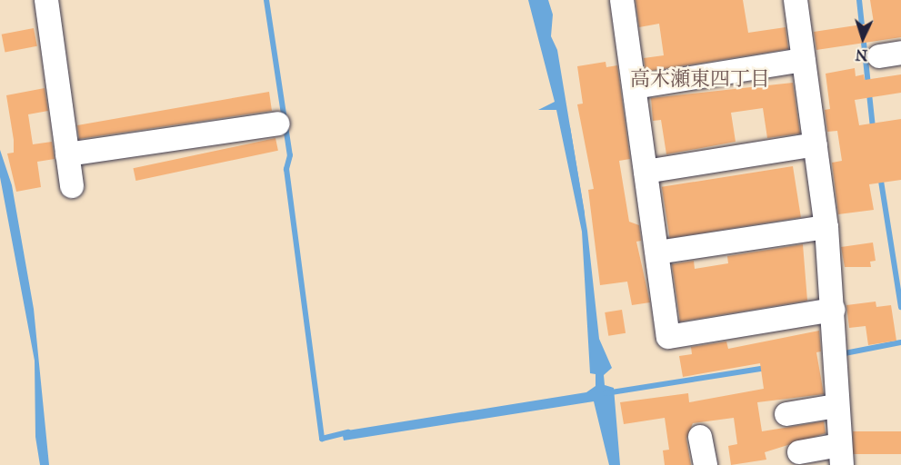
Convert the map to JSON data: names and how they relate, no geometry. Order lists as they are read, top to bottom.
{
  "districts": ["高木瀬東四丁目"],
  "north": "bottom"
}
